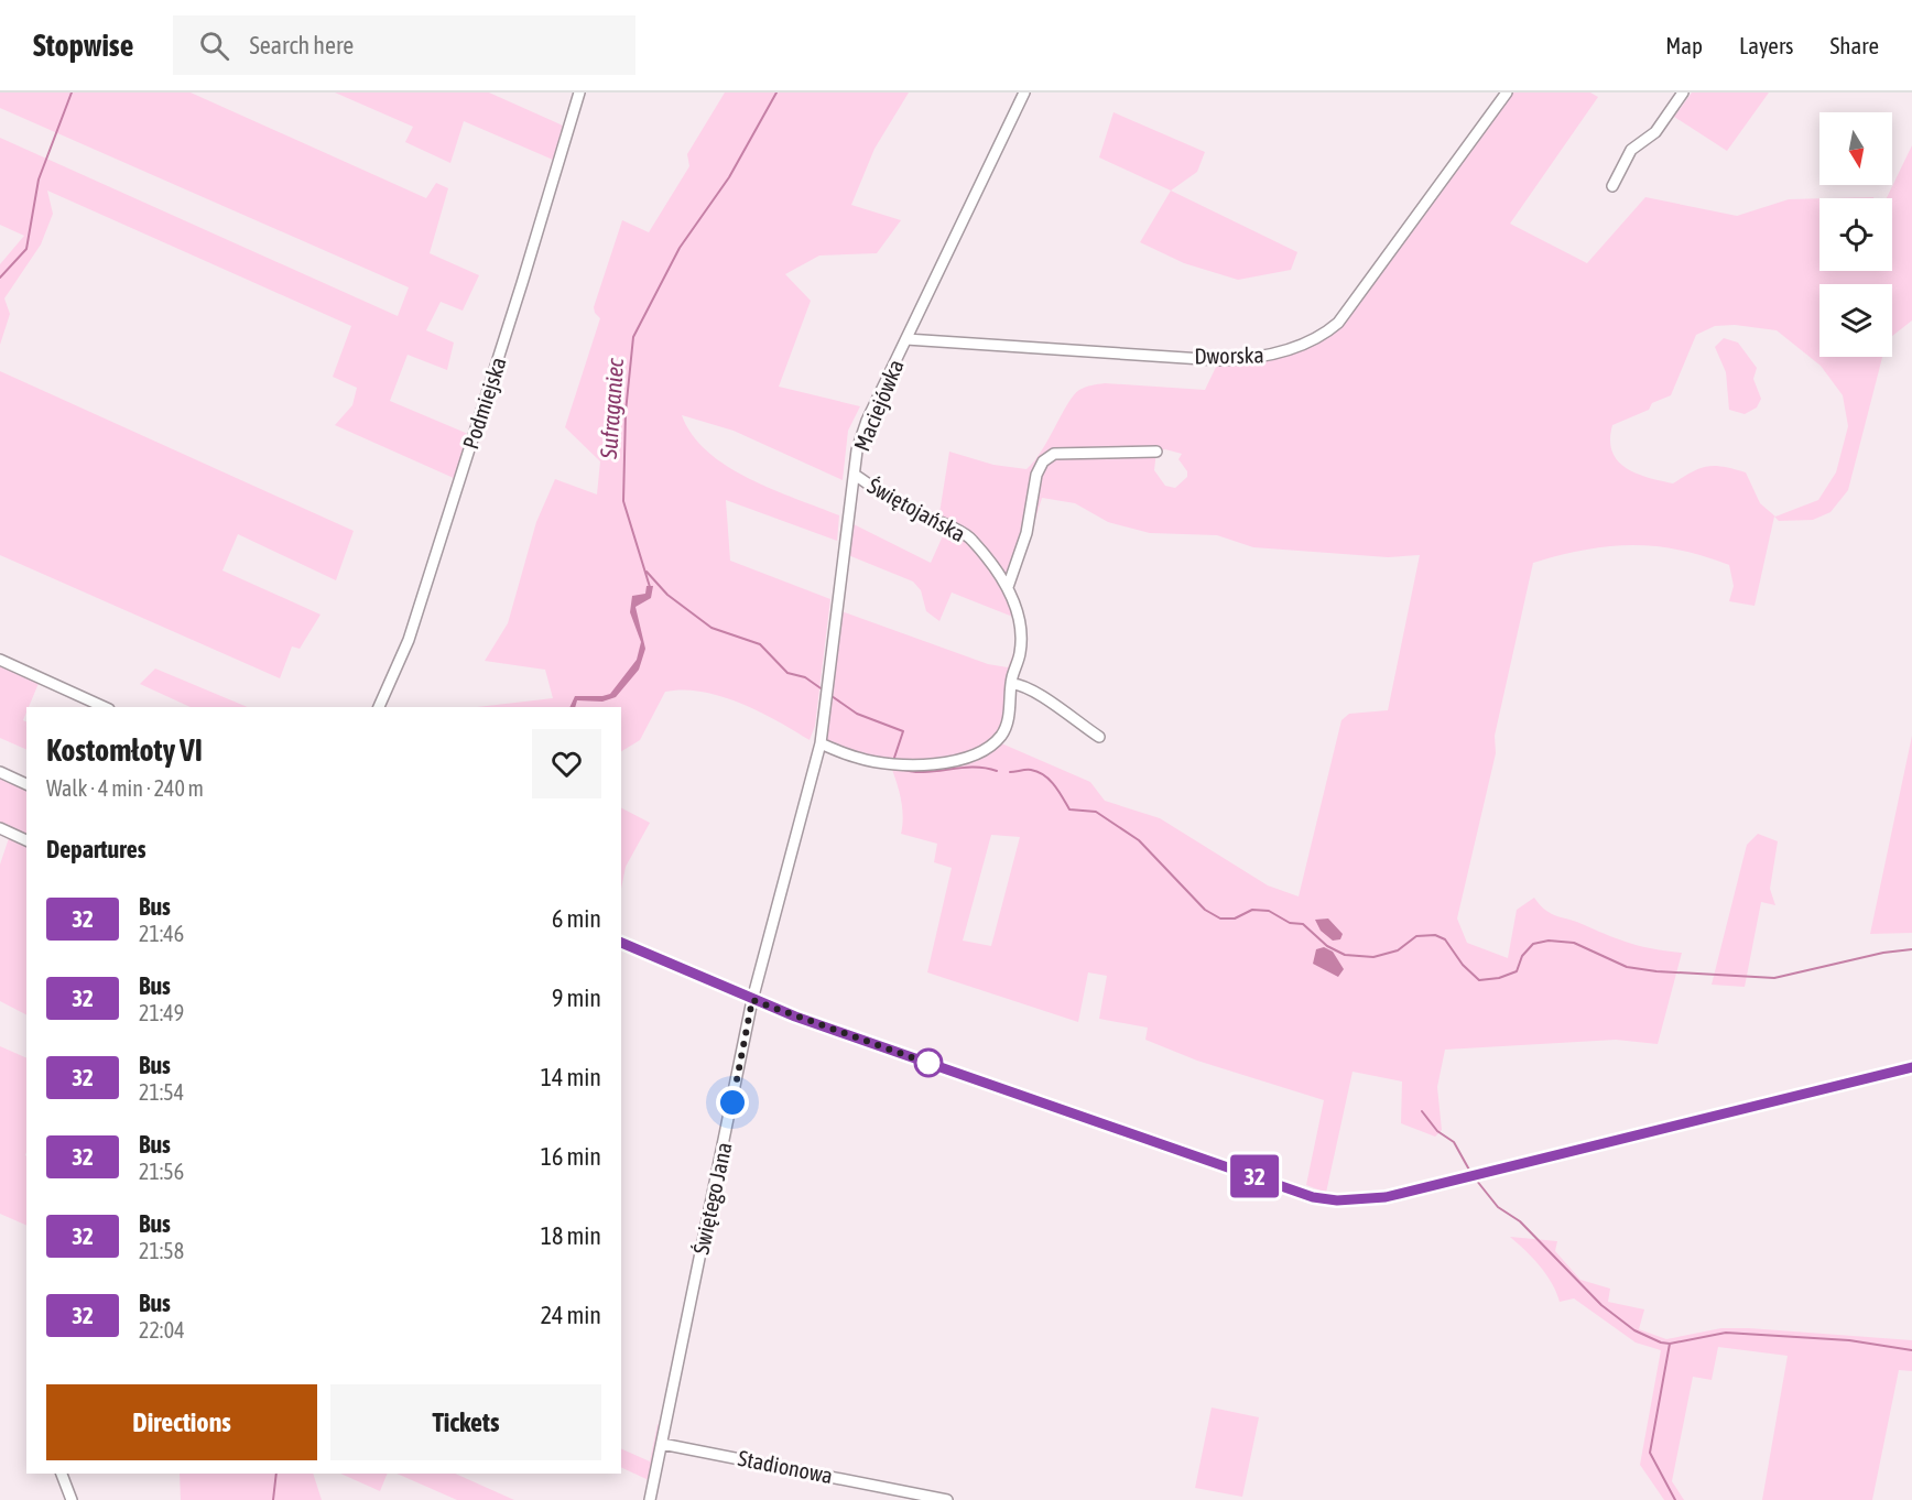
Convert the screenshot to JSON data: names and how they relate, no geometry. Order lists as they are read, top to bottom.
{
  "streets": {
    "street": [
      "Dworska",
      "Podmiejska",
      "Maciejówka",
      "Świętojańska",
      "Świętego Jana",
      "Stadionowa"
    ]
  },
  "crossings": [
    ["Dworska", "Maciejówka"],
    ["Maciejówka", "Świętojańska"],
    ["Maciejówka", "Świętego Jana"],
    ["Świętojańska", "Świętego Jana"],
    ["Świętego Jana", "Stadionowa"]
  ],
  "water": ["Sufraganiec"],
  "lines": ["bus line 32"],
  "north": "bottom",
  "page": {
    "header": "Stopwise",
    "search": "Search here",
    "nav": ["Map", "Layers", "Share"],
    "on_map": "32",
    "heading": [
      ["Kostomłoty VI", "Walk · 4 min · 240 m"],
      "Departures"
    ],
    "list": [
      {
        "mark": "32",
        "name": "Bus",
        "note": "21:46",
        "value": "6 min"
      },
      {
        "mark": "32",
        "name": "Bus",
        "note": "21:49",
        "value": "9 min"
      },
      {
        "mark": "32",
        "name": "Bus",
        "note": "21:54",
        "value": "14 min"
      },
      {
        "mark": "32",
        "name": "Bus",
        "note": "21:56",
        "value": "16 min"
      },
      {
        "mark": "32",
        "name": "Bus",
        "note": "21:58",
        "value": "18 min"
      },
      {
        "mark": "32",
        "name": "Bus",
        "note": "22:04",
        "value": "24 min"
      }
    ],
    "buttons": ["Directions", "Tickets"]
  }
}
